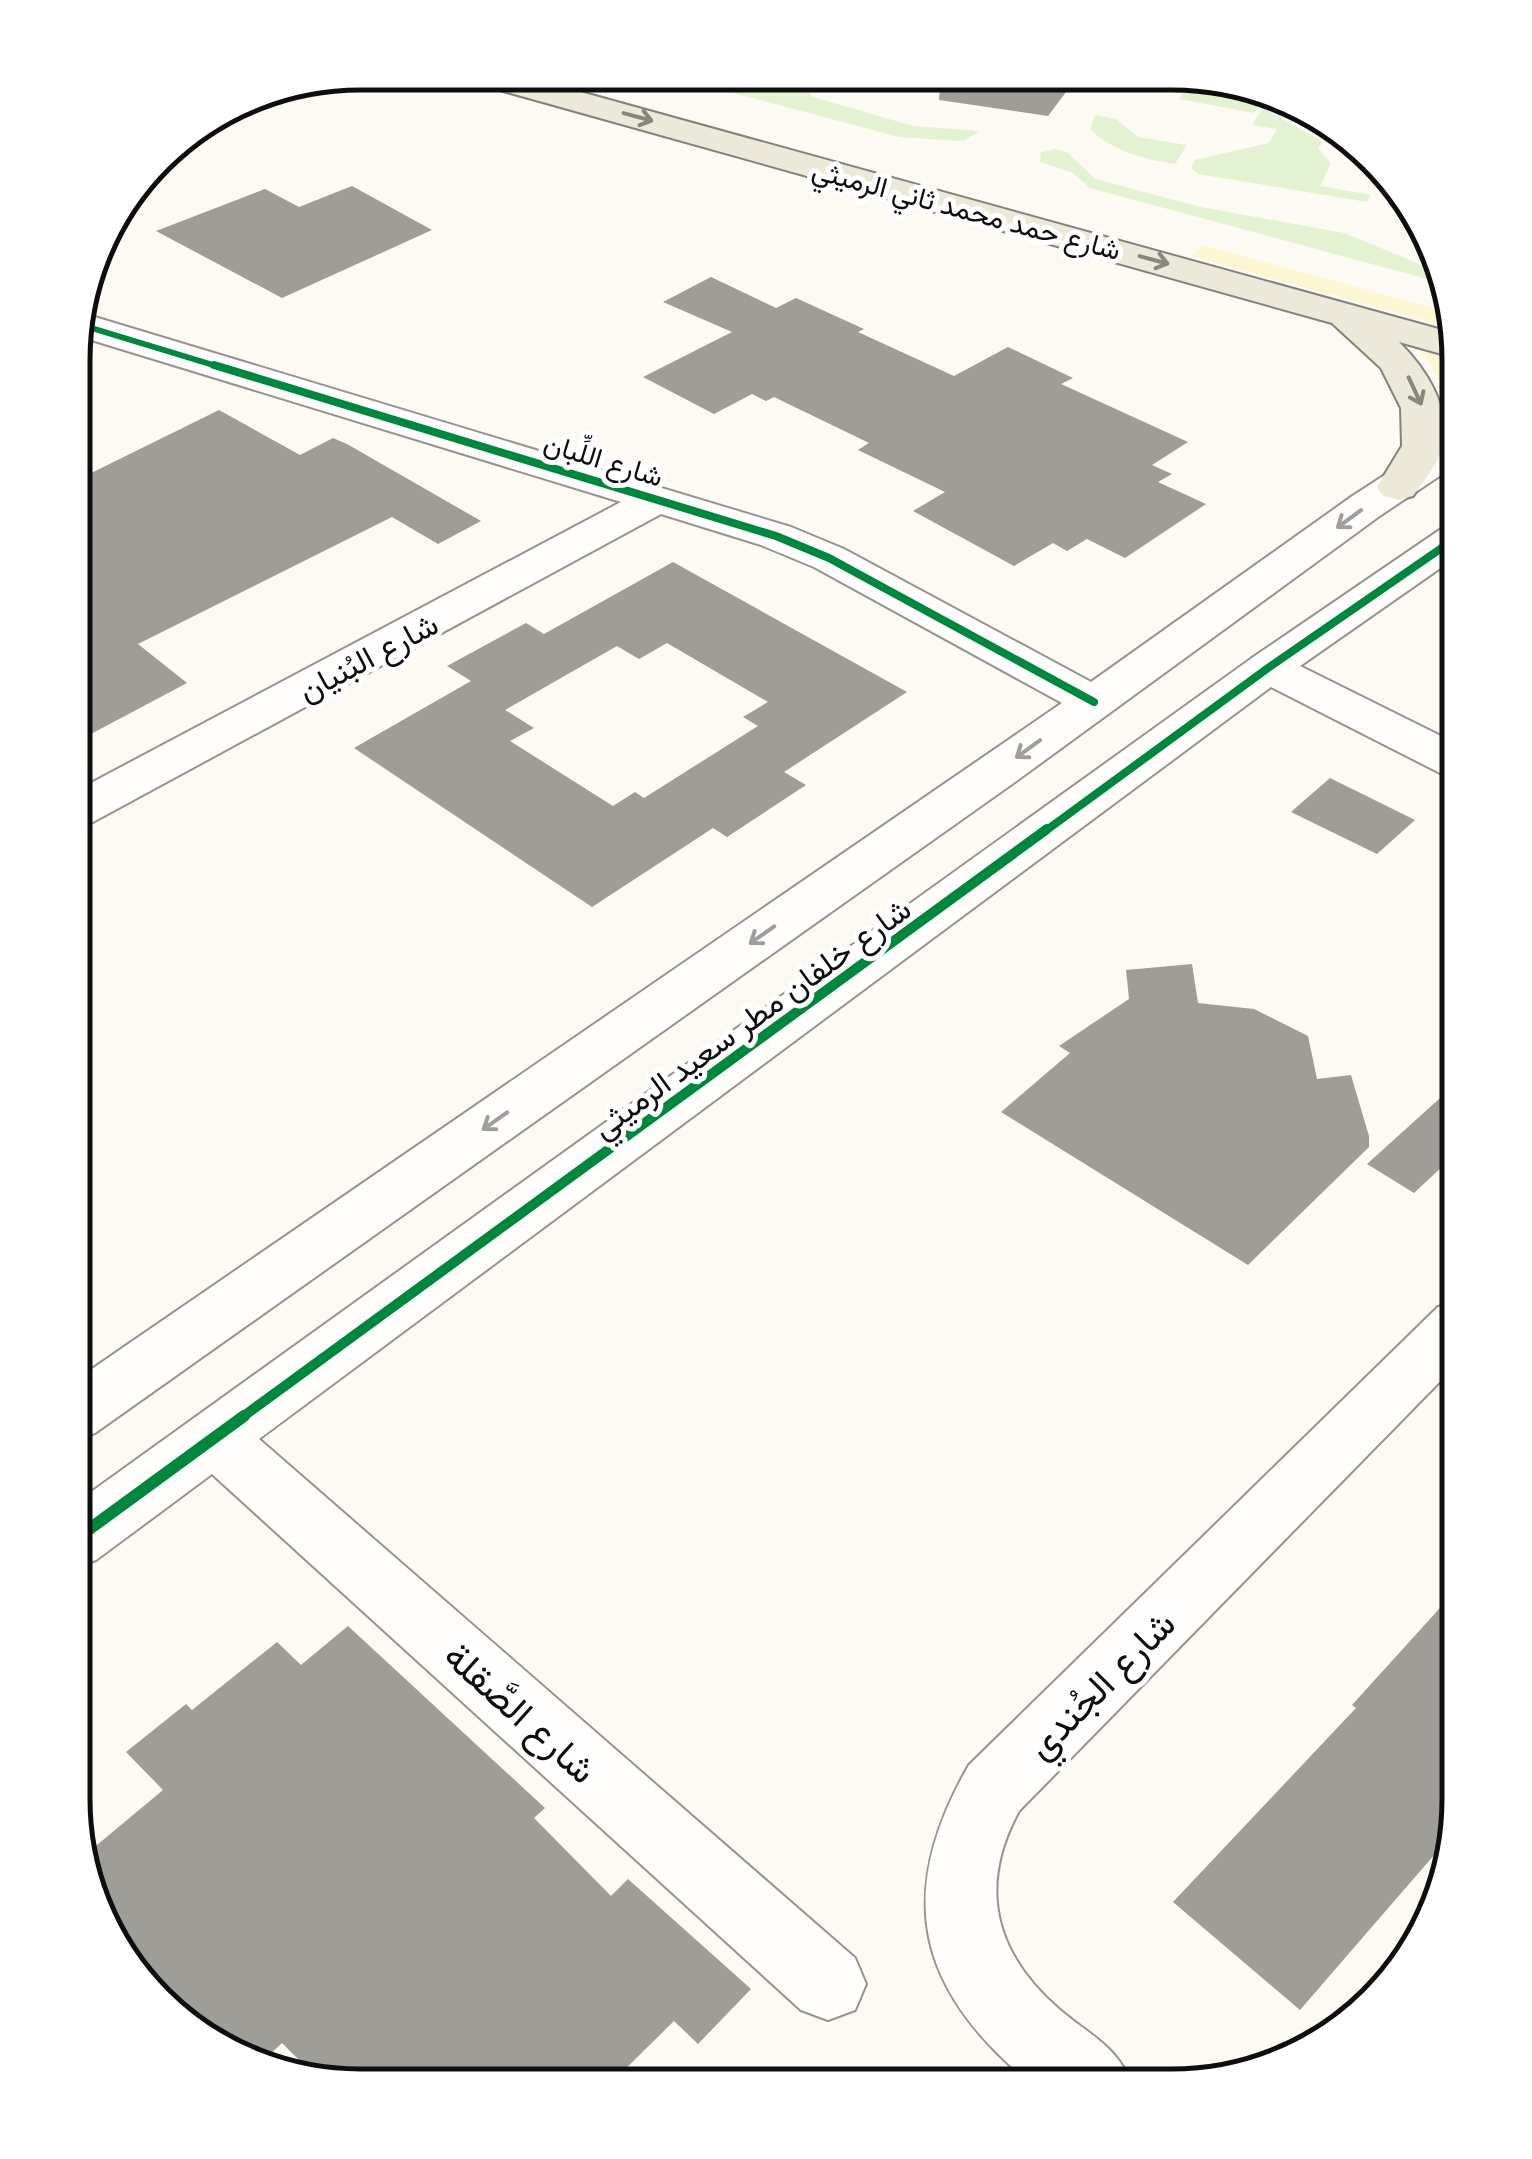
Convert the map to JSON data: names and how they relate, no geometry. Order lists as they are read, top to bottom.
{
  "streets": {
    "main road": ["شارع حمد محمد ثاني الرميثي"],
    "street": [
      "شارع اللِّبان",
      "شارع البُنيان",
      "شارع خلفان مطر سعيد الرميثي",
      "شارع الجُندي",
      "شارع الصَّقلة"
    ]
  },
  "crossings": [
    ["شارع اللِّبان", "شارع البُنيان"],
    ["شارع اللِّبان", "شارع خلفان مطر سعيد الرميثي"],
    ["شارع خلفان مطر سعيد الرميثي", "شارع الصَّقلة"]
  ],
  "one_way": ["شارع حمد محمد ثاني الرميثي"]
}
